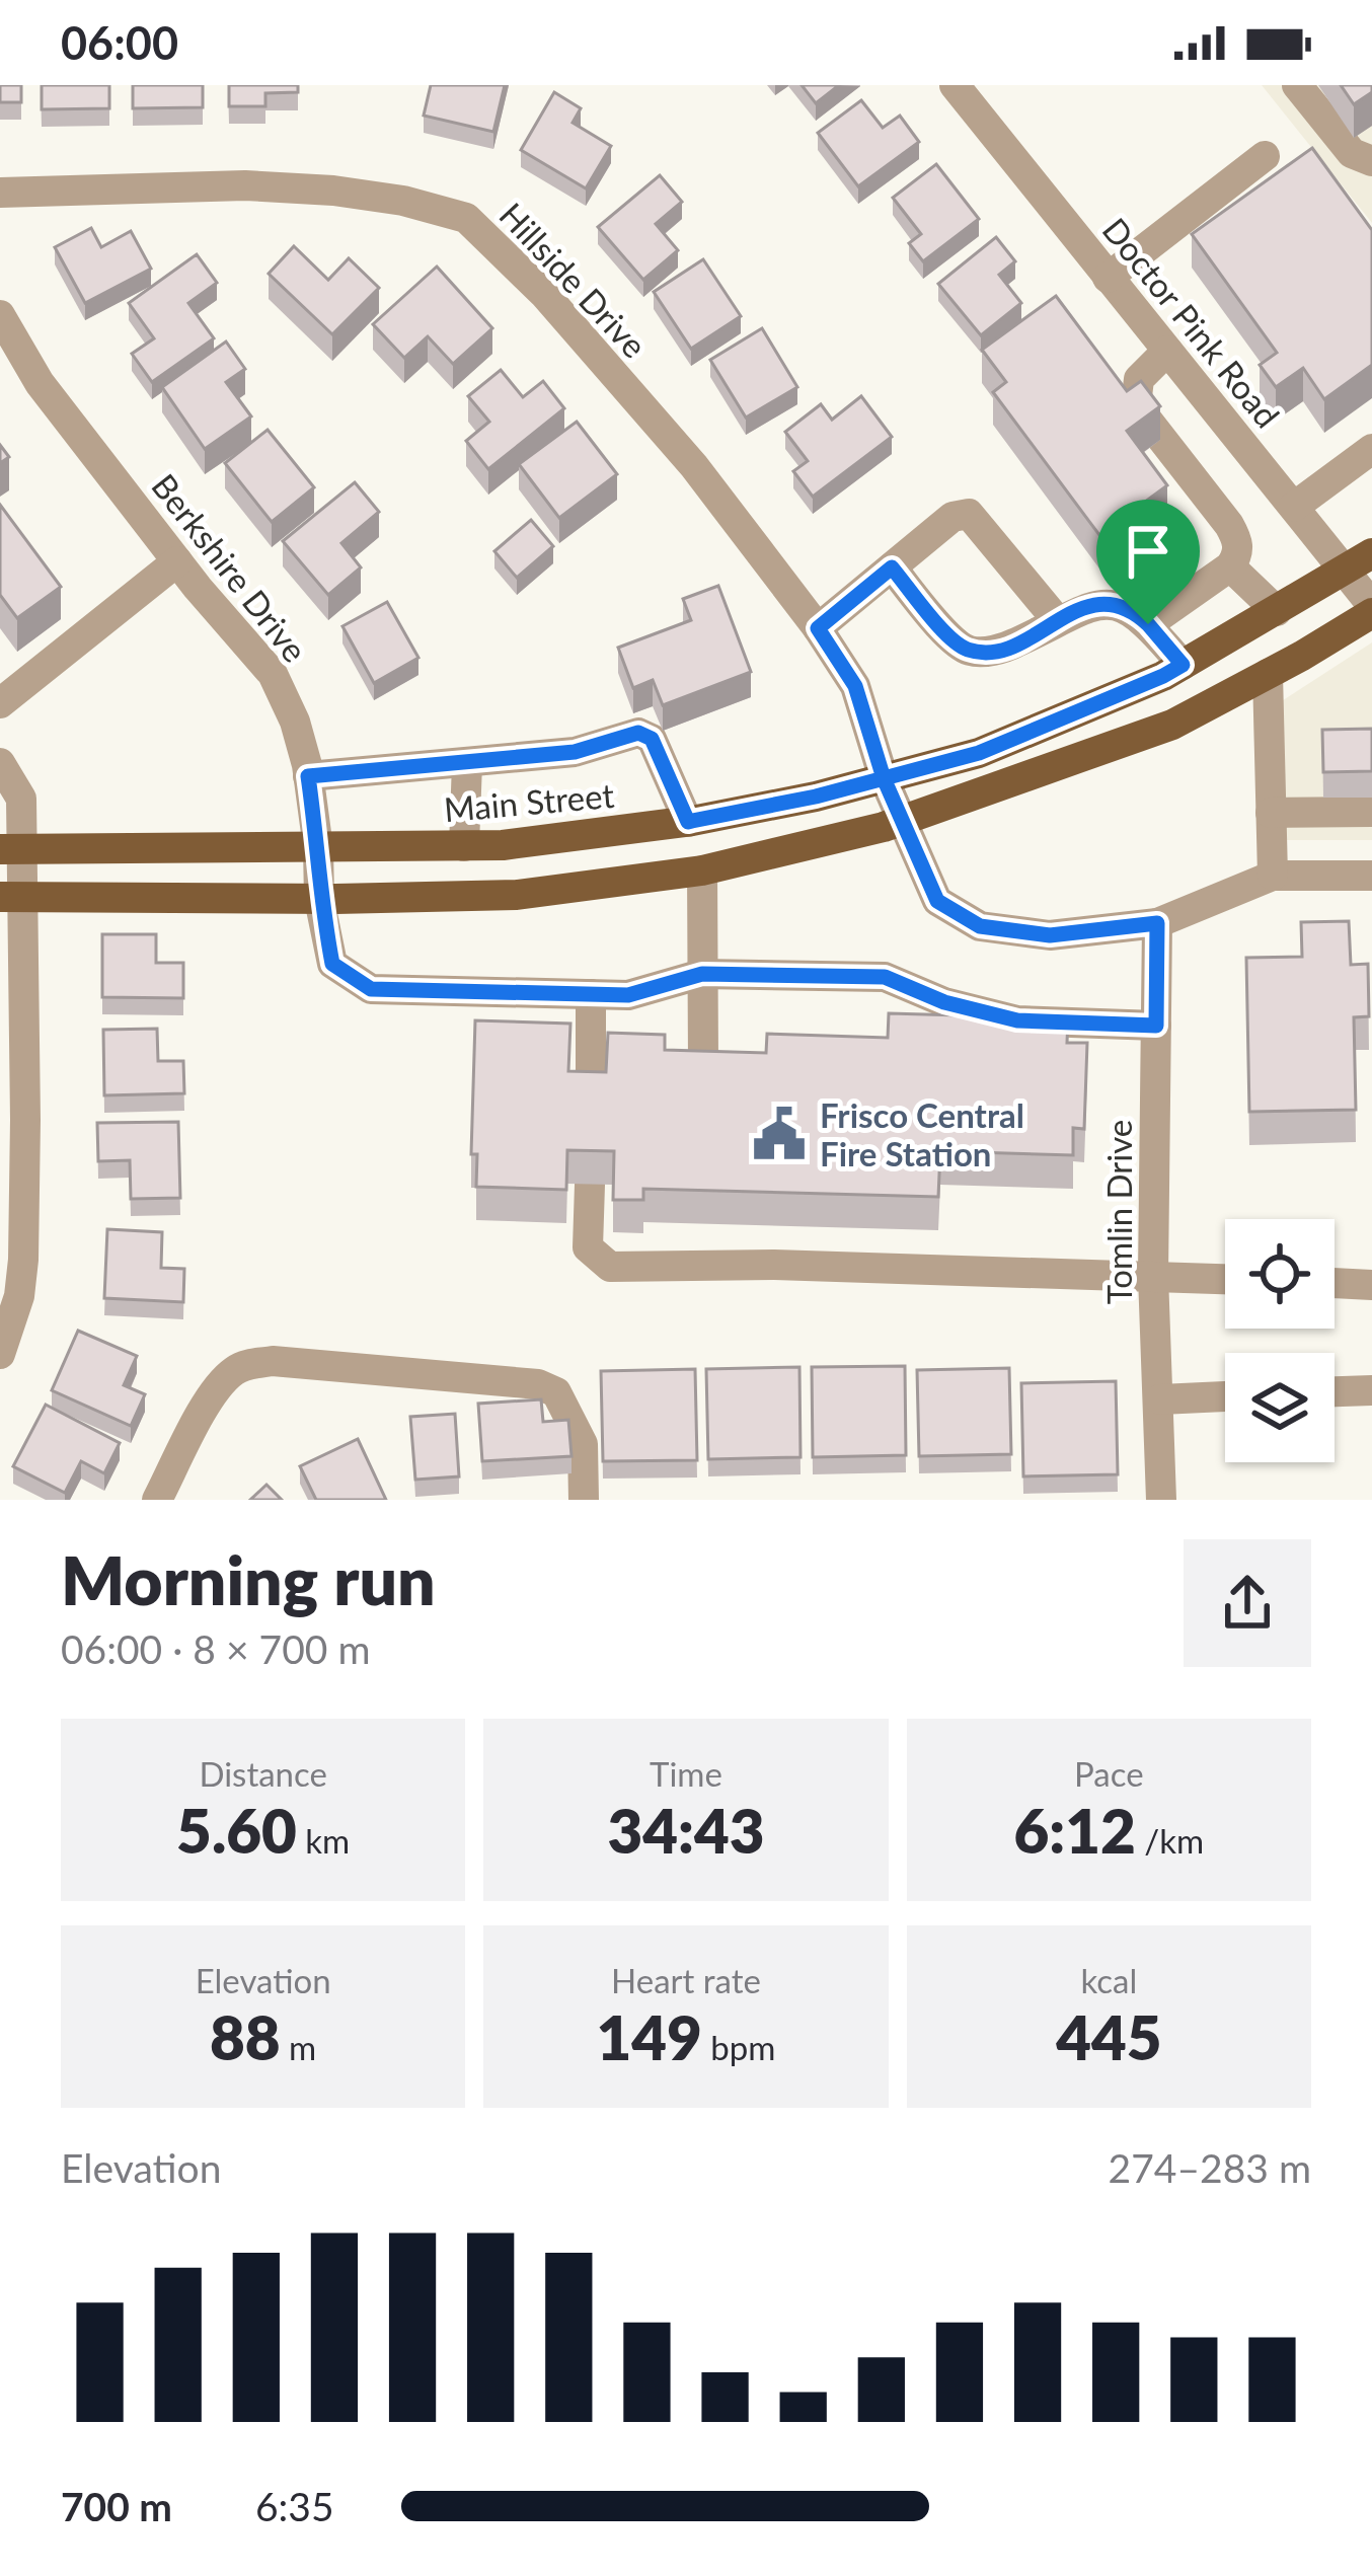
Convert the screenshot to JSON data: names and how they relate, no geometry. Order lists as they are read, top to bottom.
{
  "streets": {
    "main road": ["Main Street"],
    "street": [
      "Hillside Drive",
      "Doctor Pink Road",
      "Berkshire Drive",
      "Tomlin Drive"
    ]
  },
  "crossings": [
    ["Hillside Drive", "Main Street"],
    ["Hillside Drive", "Tomlin Drive"],
    ["Doctor Pink Road", "Main Street"],
    ["Berkshire Drive", "Main Street"],
    ["Berkshire Drive", "Tomlin Drive"]
  ],
  "places": {
    "public building": ["Frisco Central Fire Station"]
  },
  "page": {
    "status": "06:00",
    "heading": ["Morning run", "06:00 · 8 × 700 m"],
    "stats": [
      ["Distance", "5.60 km"],
      ["Time", "34:43"],
      ["Pace", "6:12 /km"],
      ["Elevation", "88 m"],
      ["Heart rate", "149 bpm"],
      ["kcal", "445"]
    ],
    "chart": ["Elevation", "274–283 m"],
    "list": [
      {
        "name": "700 m",
        "note": "6:35"
      }
    ]
  }
}
